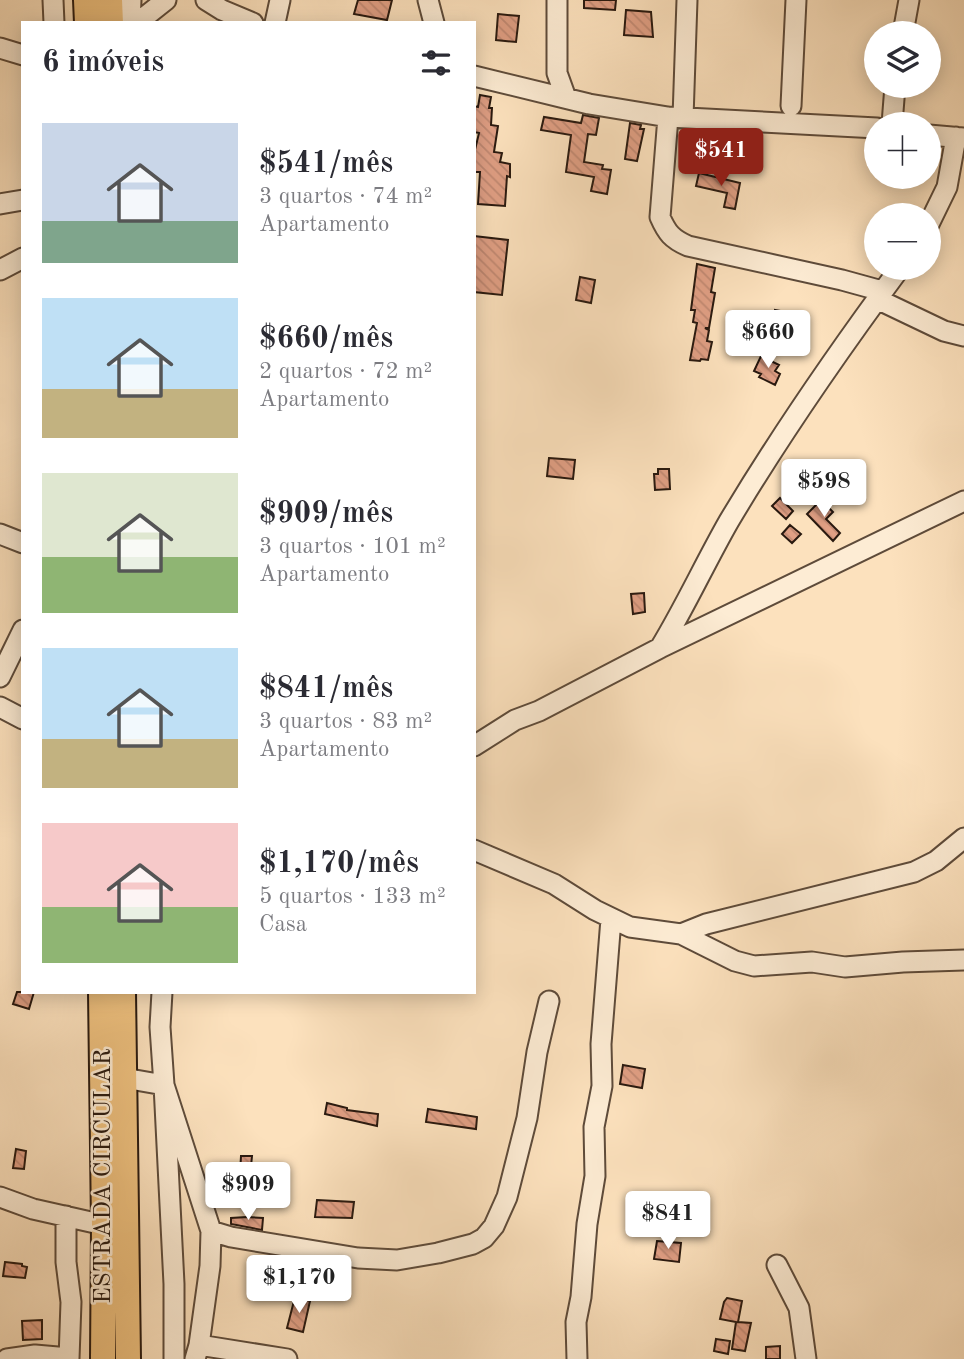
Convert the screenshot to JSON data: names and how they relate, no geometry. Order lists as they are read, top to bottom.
{
  "streets": {
    "main road": ["ESTRADA CIRCULAR"]
  },
  "page": {
    "map_buttons": ["+", "−"],
    "heading": "6 imóveis",
    "list": [
      {
        "name": "$541/mês",
        "note": "3 quartos · 74 m² · Apartamento"
      },
      {
        "name": "$660/mês",
        "note": "2 quartos · 72 m² · Apartamento"
      },
      {
        "name": "$909/mês",
        "note": "3 quartos · 101 m² · Apartamento"
      },
      {
        "name": "$841/mês",
        "note": "3 quartos · 83 m² · Apartamento"
      },
      {
        "name": "$1,170/mês",
        "note": "5 quartos · 133 m² · Casa"
      }
    ],
    "price": [
      "$541",
      "$660",
      "$598",
      "$909",
      "$841",
      "$1,170"
    ]
  }
}
